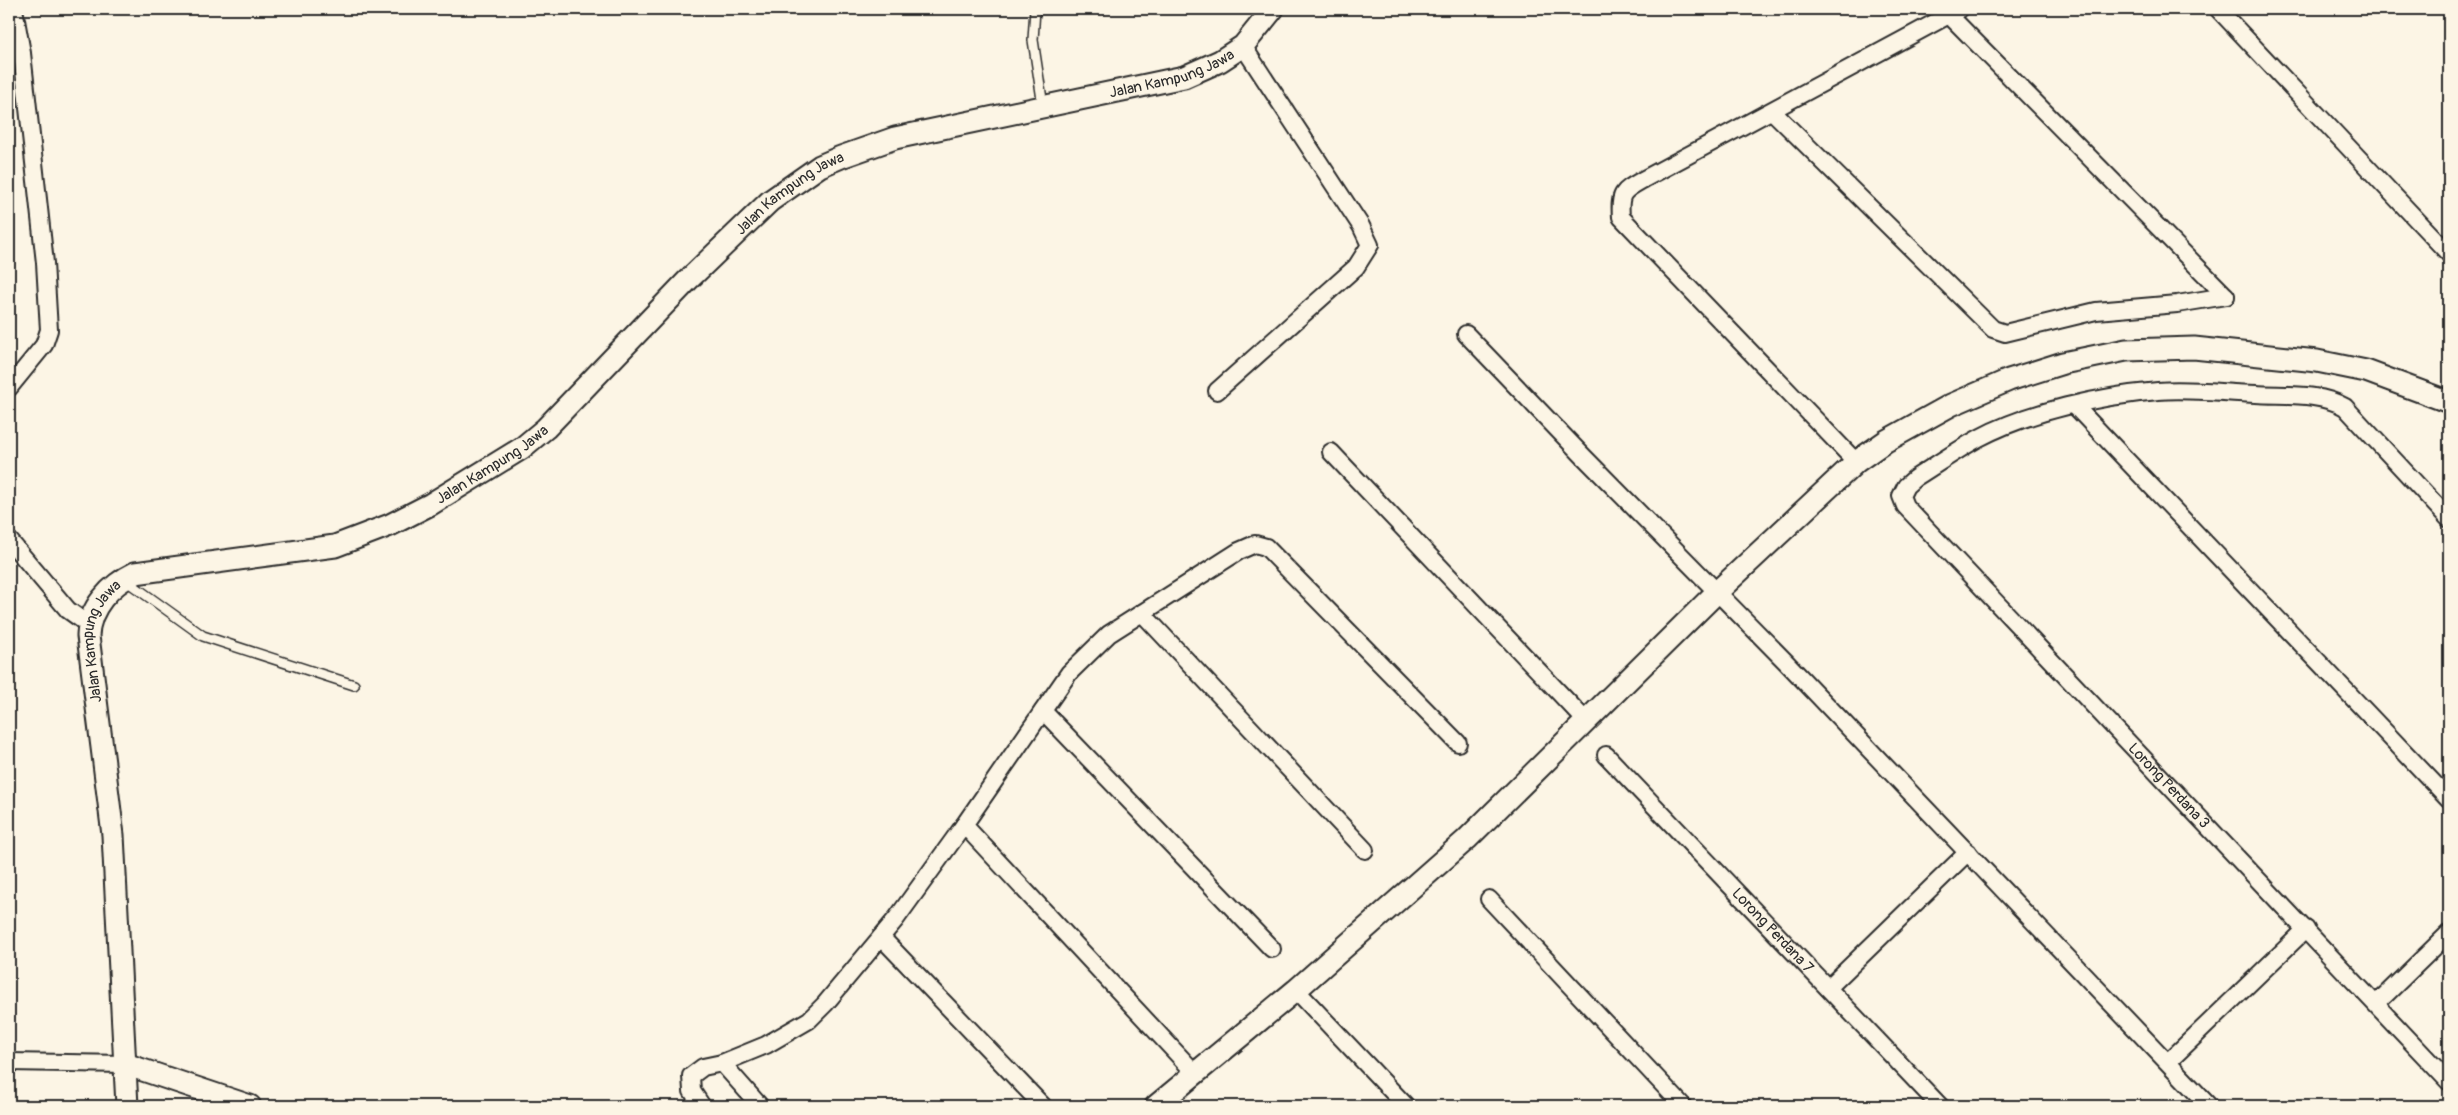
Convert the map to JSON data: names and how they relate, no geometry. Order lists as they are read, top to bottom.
{
  "streets": {
    "street": ["Jalan Kampung Jawa", "Lorong Perdana 3", "Lorong Perdana 7"]
  }
}
